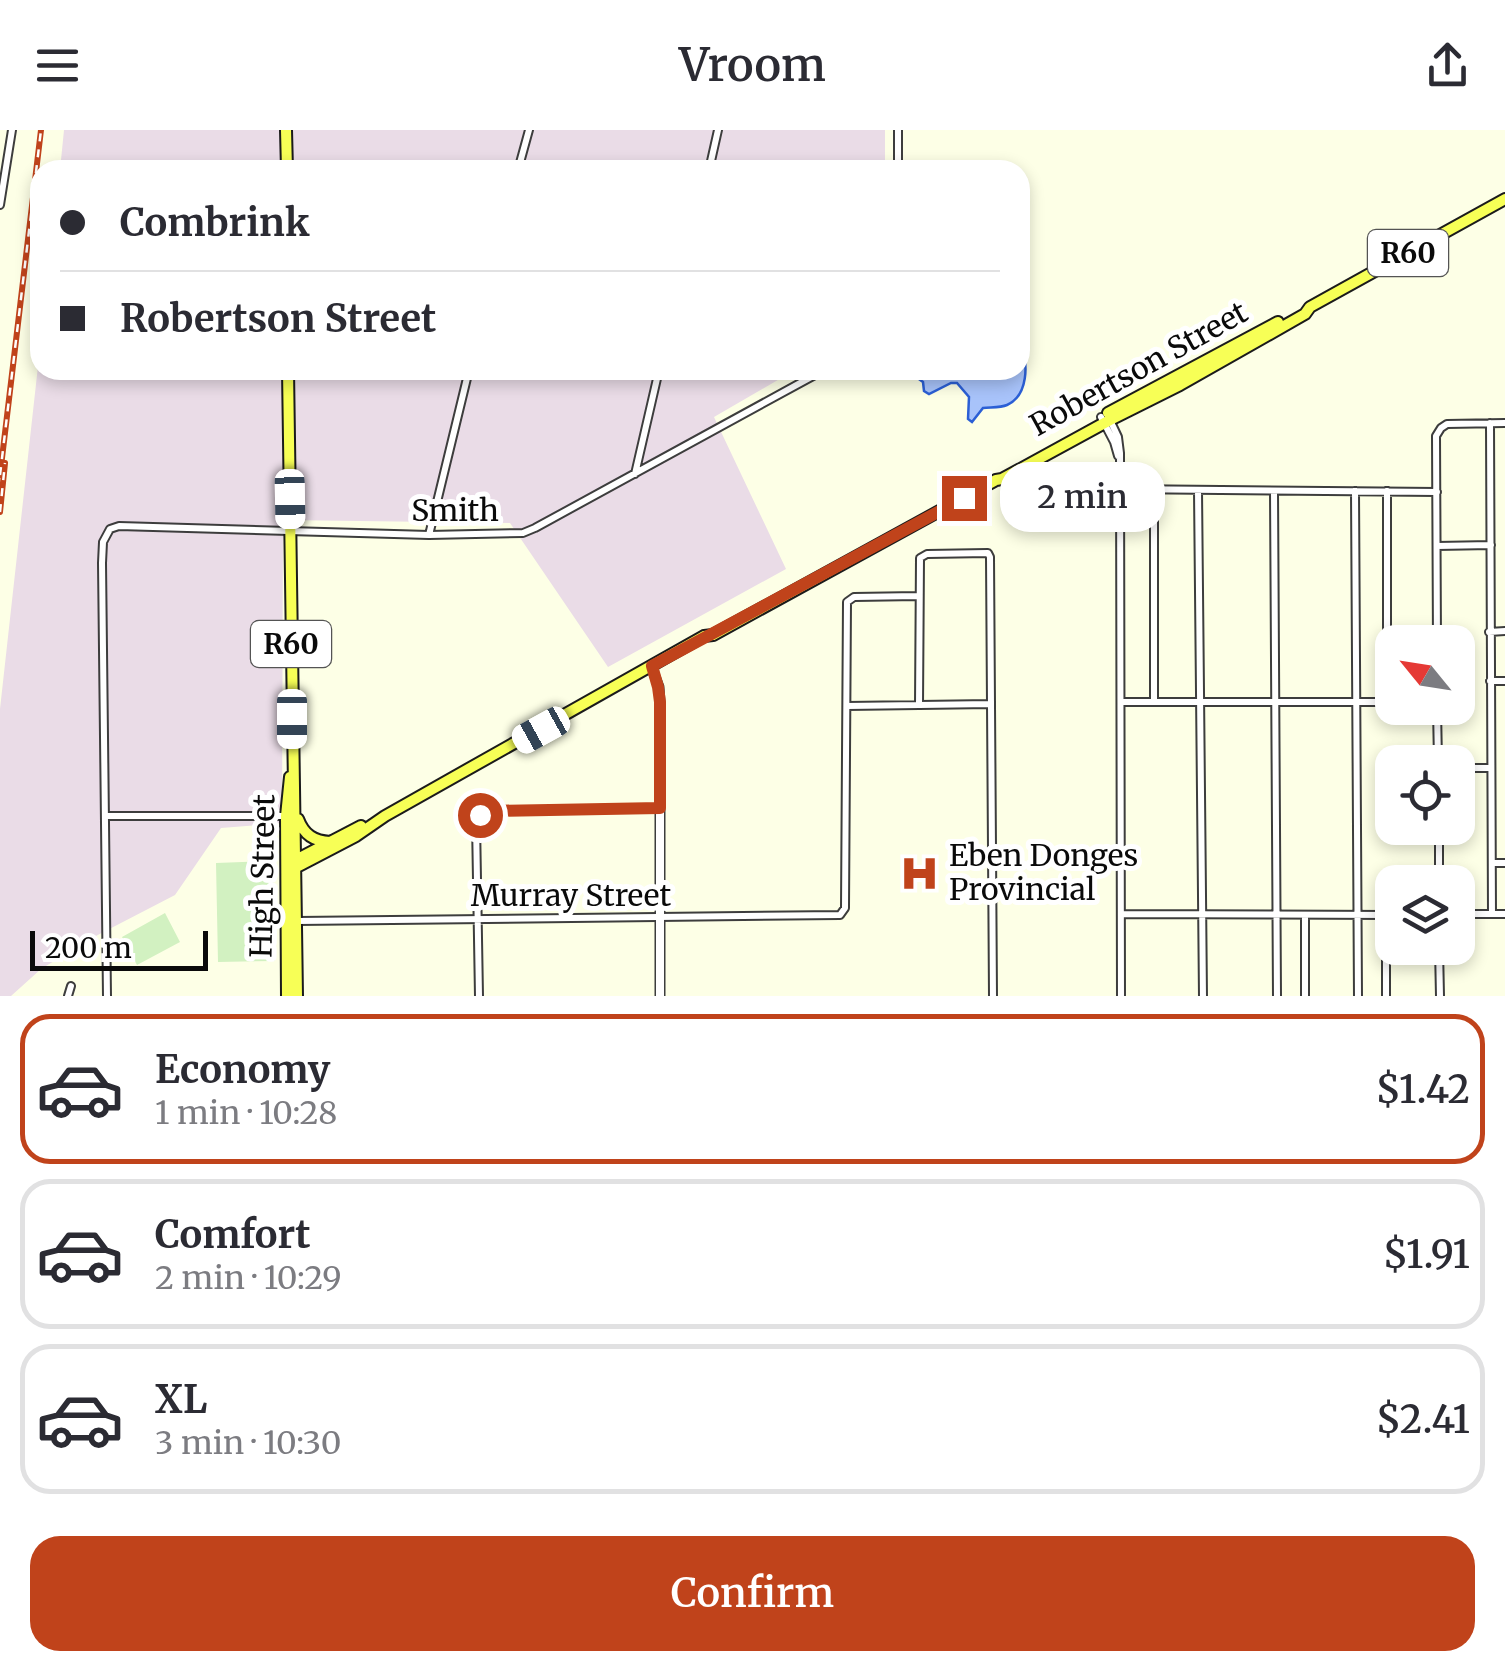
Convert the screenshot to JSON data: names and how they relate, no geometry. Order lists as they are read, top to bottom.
{
  "streets": {
    "main road": ["R60", "Robertson Street", "High Street"],
    "street": ["Smith", "Murray Street"]
  },
  "crossings": [
    ["Robertson Street", "High Street"],
    ["Smith", "High Street"],
    ["High Street", "Murray Street"]
  ],
  "places": {
    "hospital": ["Eben Donges Provincial"]
  },
  "scale_bar": "200 m",
  "north": "top left",
  "page": {
    "header": "Vroom",
    "banner": ["Combrink", "Robertson Street"],
    "bubble": "2 min",
    "scale": "200 m",
    "list": [
      {
        "name": "Economy",
        "note": "1 min · 10:28",
        "value": "$1.42"
      },
      {
        "name": "Comfort",
        "note": "2 min · 10:29",
        "value": "$1.91"
      },
      {
        "name": "XL",
        "note": "3 min · 10:30",
        "value": "$2.41"
      }
    ],
    "buttons": "Confirm"
  }
}
